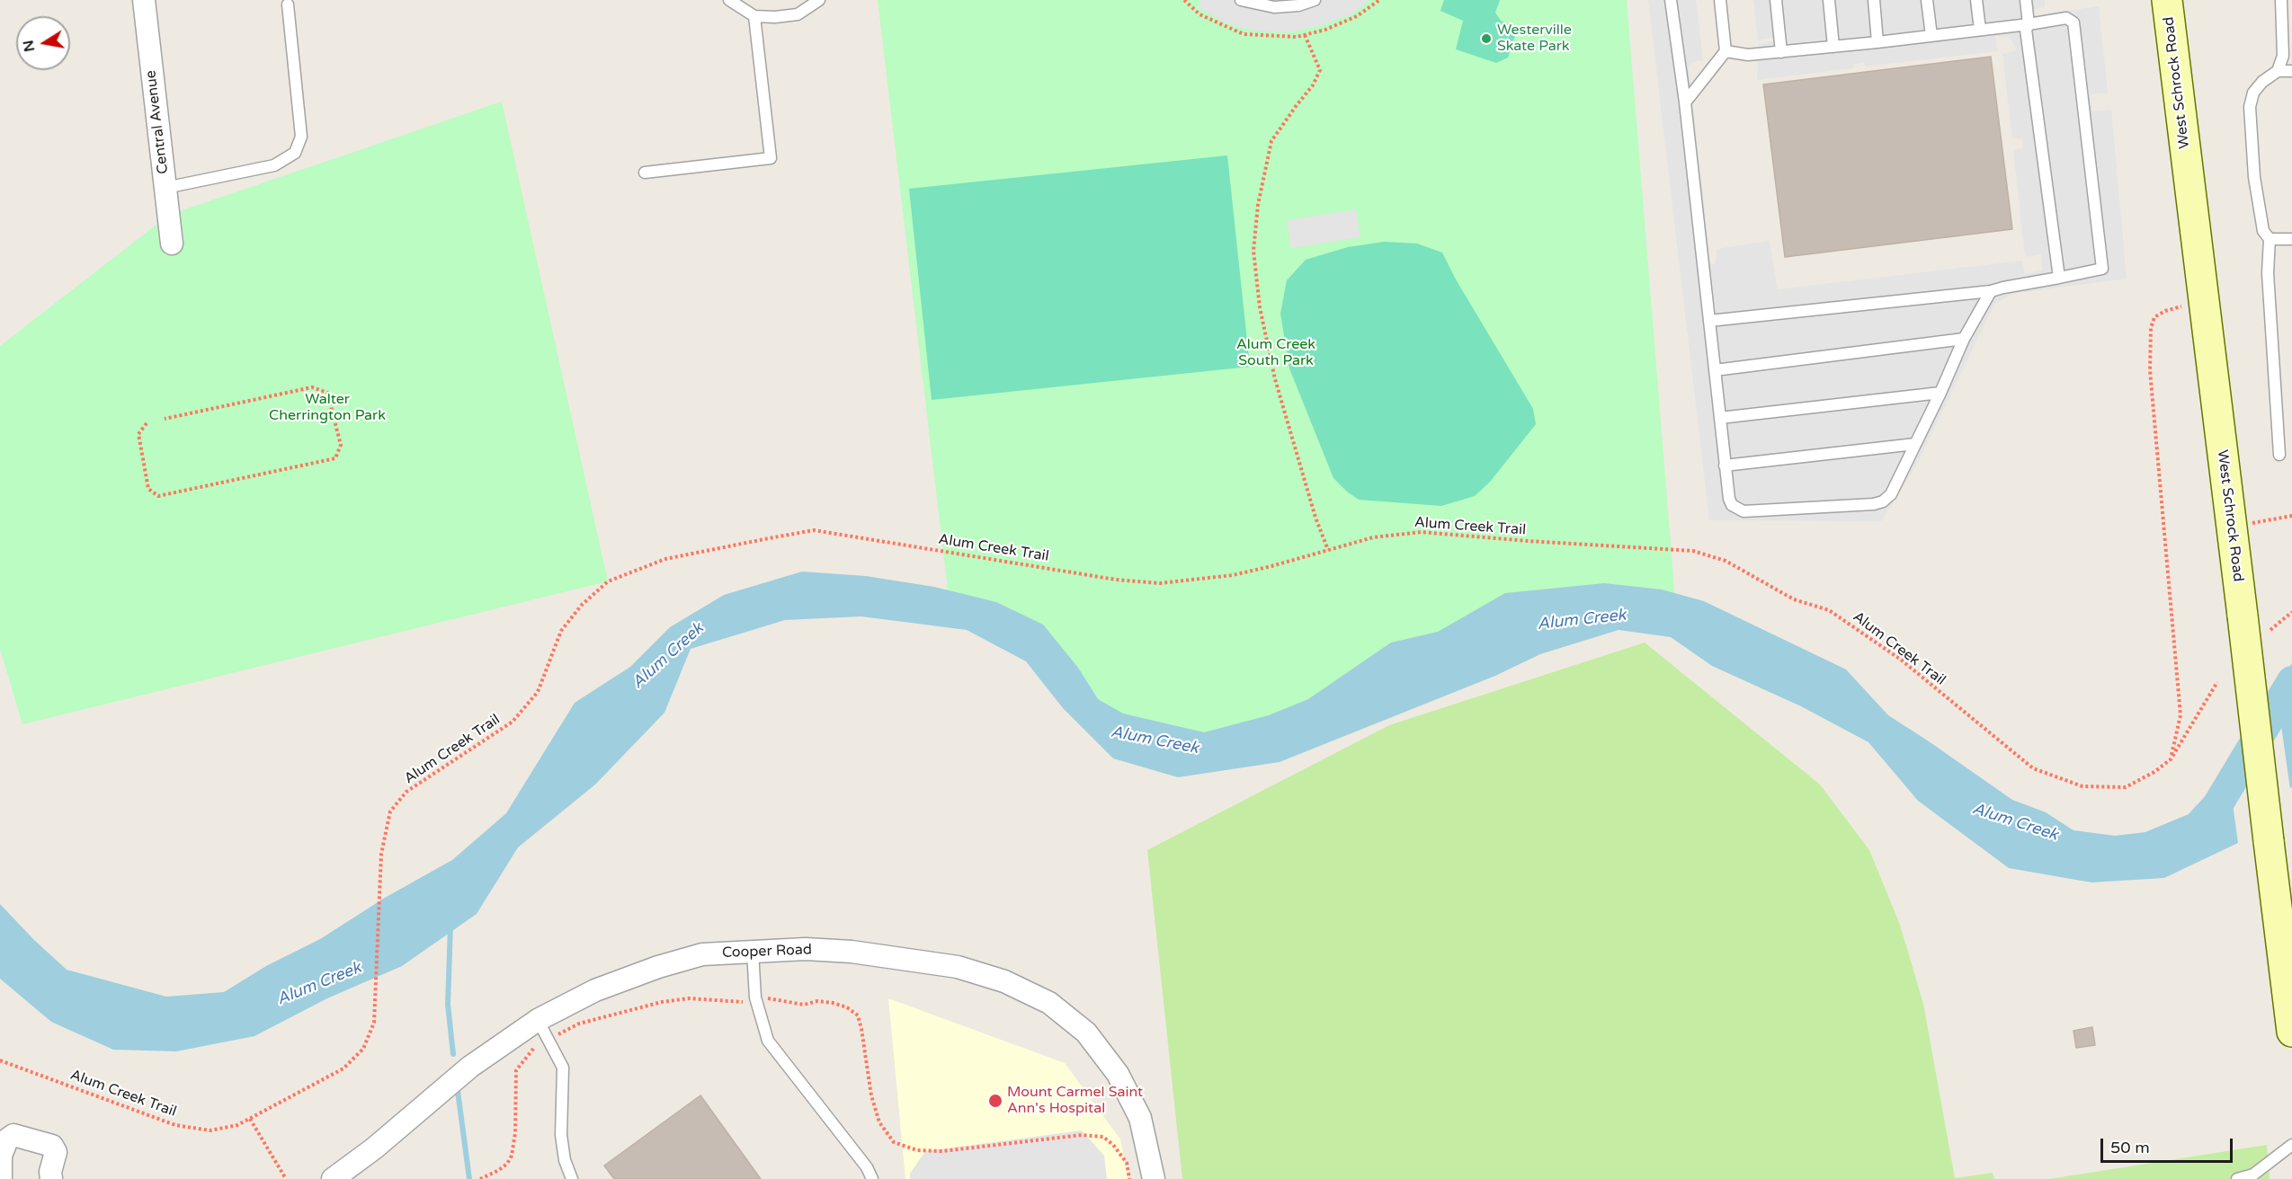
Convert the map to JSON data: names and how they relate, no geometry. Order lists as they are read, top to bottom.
{
  "streets": {
    "main road": ["West Schrock Road"],
    "street": ["Central Avenue", "Cooper Road"],
    "path": ["Alum Creek Trail"]
  },
  "water": ["Alum Creek"],
  "parks": ["Alum Creek South Park", "Walter Cherrington Park"],
  "places": ["Westerville Skate Park", "Mount Carmel Saint Ann's Hospital"],
  "scale_bar": "50 m",
  "north": "left"
}
